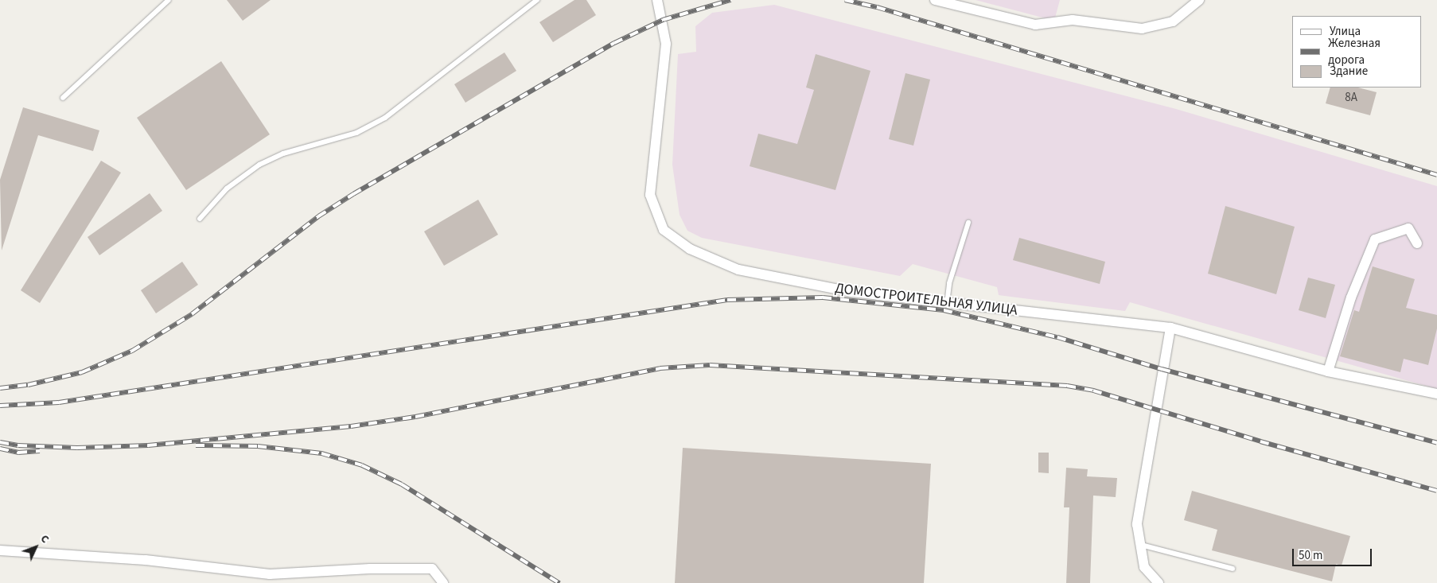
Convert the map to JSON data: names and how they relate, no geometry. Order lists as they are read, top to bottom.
{
  "streets": {
    "street": ["ДОМОСТРОИТЕЛЬНАЯ УЛИЦА"]
  },
  "house_numbers": ["8А"],
  "legend": ["Улица", "Железная дорога", "Здание"],
  "scale_bar": "50 m",
  "north": "top right"
}
